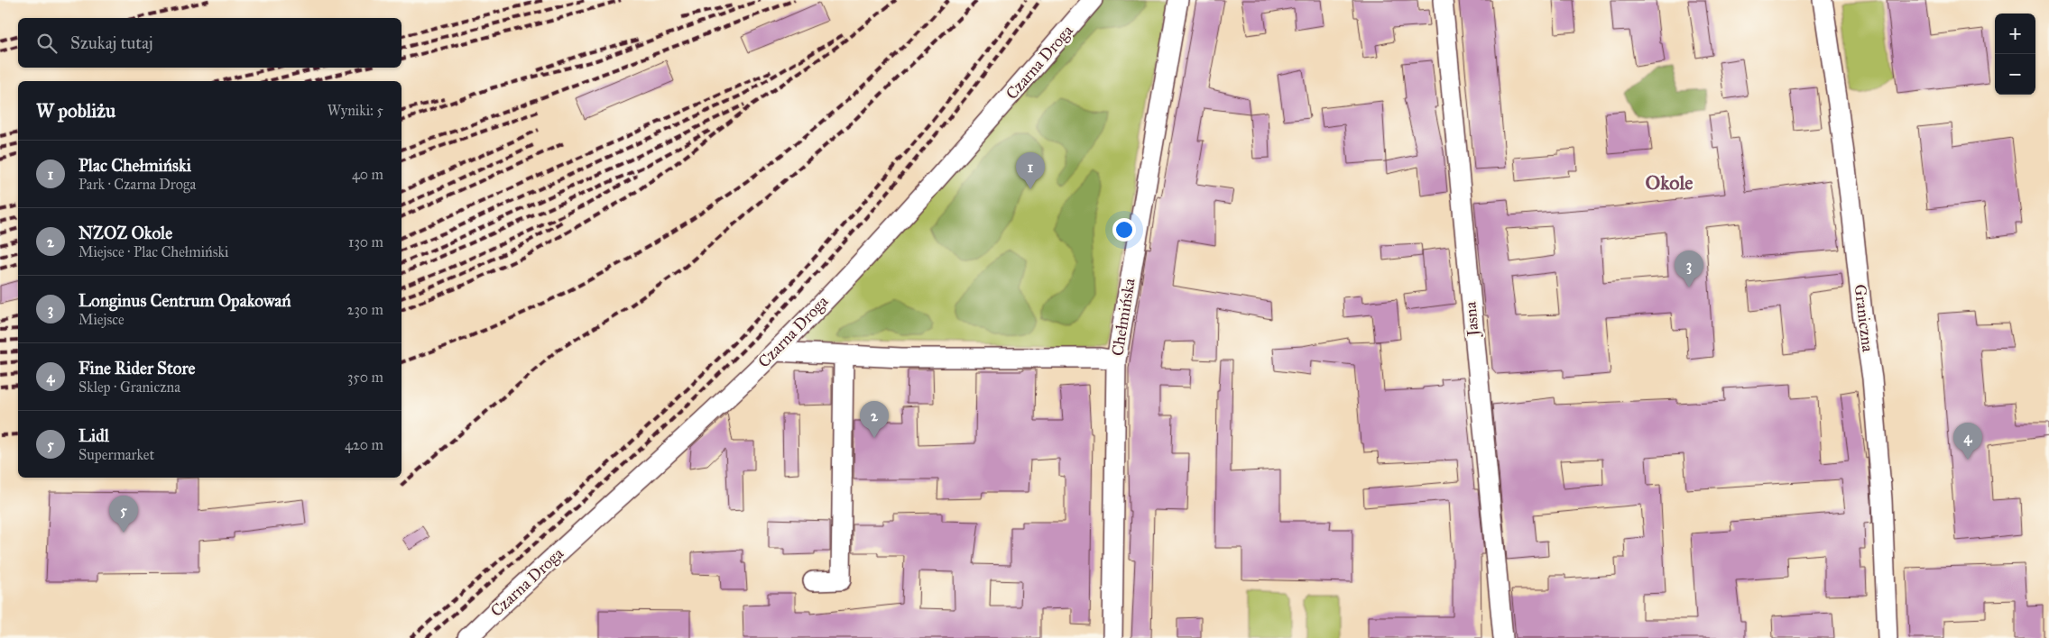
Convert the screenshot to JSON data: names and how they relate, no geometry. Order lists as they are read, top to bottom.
{
  "streets": {
    "street": [
      "Czarna Droga",
      "Chełmińska",
      "Graniczna",
      "Jasna"
    ]
  },
  "districts": ["Okole"],
  "page": {
    "map_buttons": ["+", "−"],
    "search": "Szukaj tutaj",
    "heading": ["W pobliżu", "Wyniki: 5"],
    "list": [
      {
        "mark": "1",
        "name": "Plac Chełmiński",
        "note": "Park · Czarna Droga",
        "value": "40 m"
      },
      {
        "mark": "2",
        "name": "NZOZ Okole",
        "note": "Miejsce · Plac Chełmiński",
        "value": "130 m"
      },
      {
        "mark": "3",
        "name": "Longinus Centrum Opakowań",
        "note": "Miejsce",
        "value": "230 m"
      },
      {
        "mark": "4",
        "name": "Fine Rider Store",
        "note": "Sklep · Graniczna",
        "value": "350 m"
      },
      {
        "mark": "5",
        "name": "Lidl",
        "note": "Supermarket",
        "value": "420 m"
      }
    ],
    "pins": [
      "1",
      "3",
      "2",
      "4",
      "5"
    ]
  }
}
